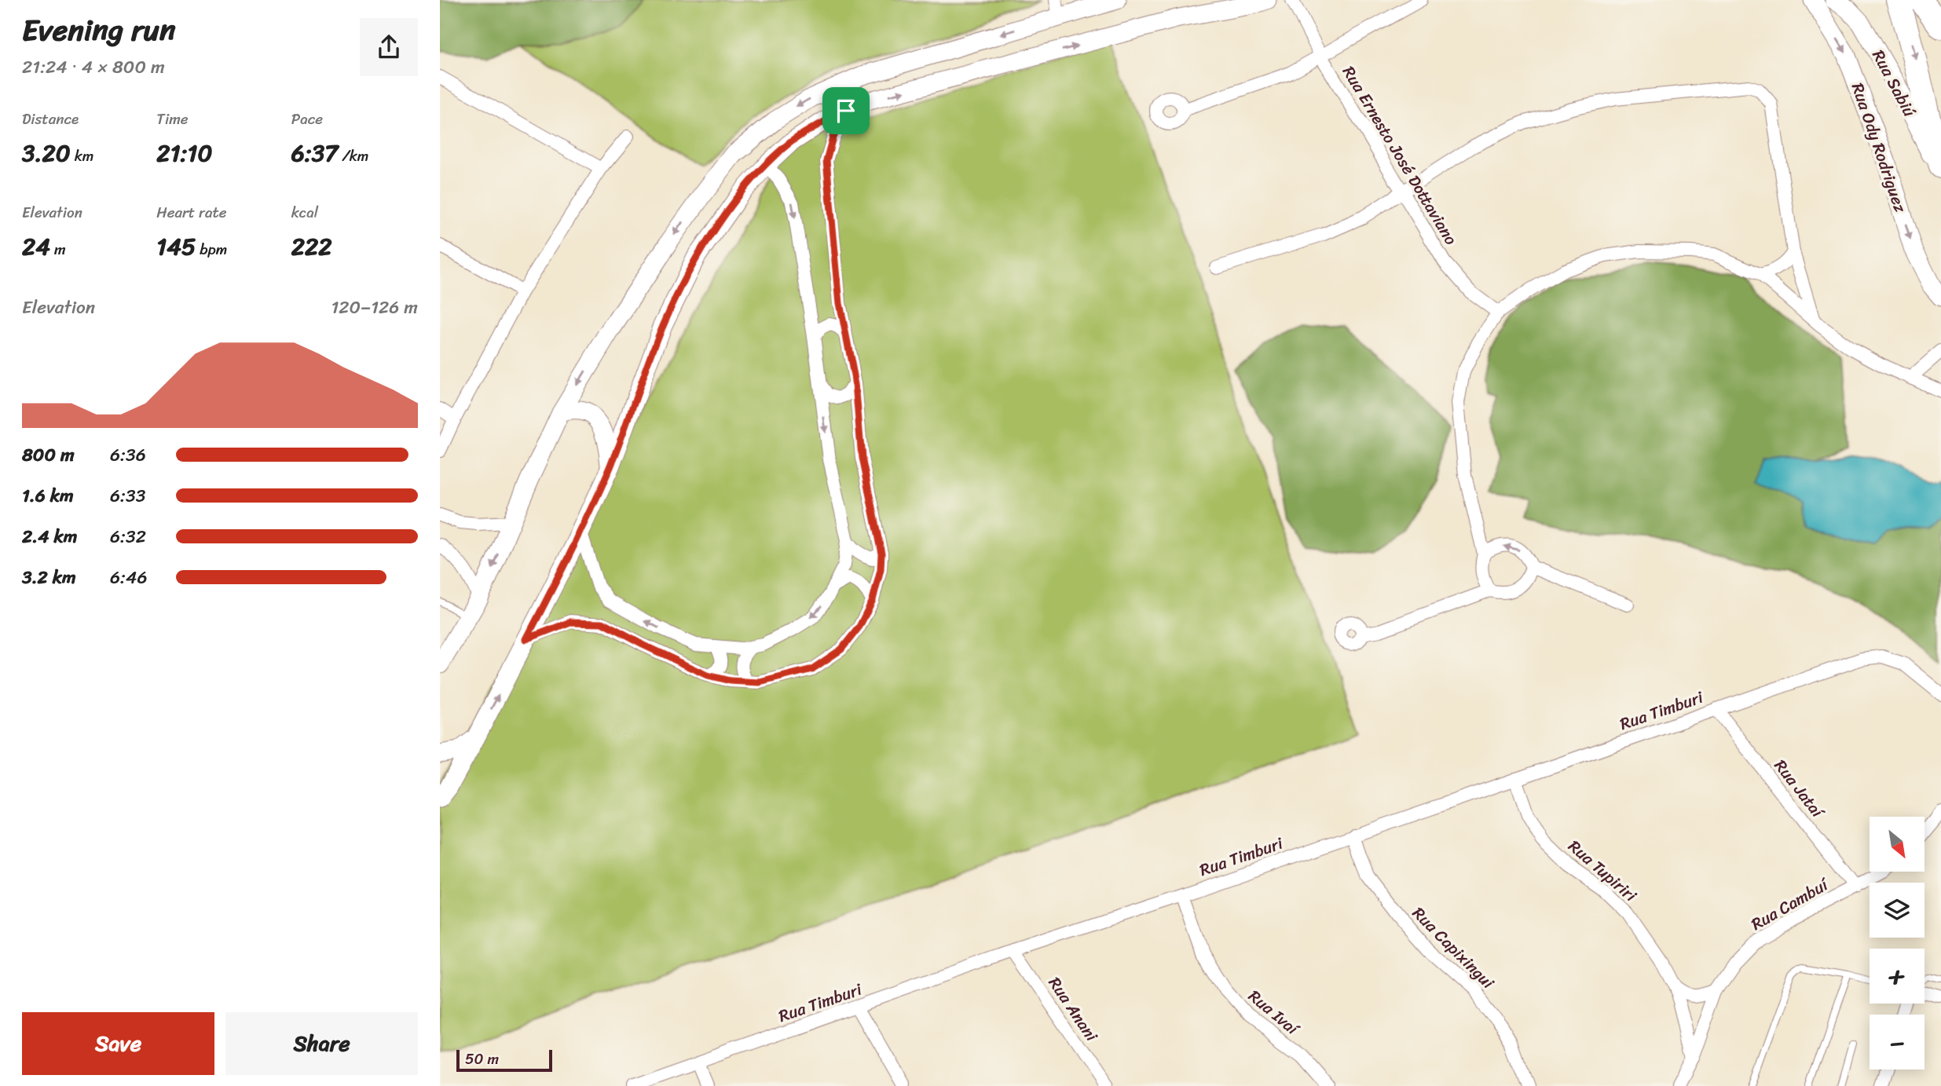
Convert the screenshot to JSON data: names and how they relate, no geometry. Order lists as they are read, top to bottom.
{
  "streets": {
    "main road": ["Rua Sabiú", "Rua Ody Rodriguez"],
    "street": [
      "Rua Ernesto José Dottaviano",
      "Rua Timburi",
      "Rua Jataí",
      "Rua Tupiriri",
      "Rua Cambuí",
      "Rua Capixingui",
      "Rua Anani",
      "Rua Ivaí"
    ]
  },
  "crossings": [
    ["Rua Timburi", "Rua Jataí"],
    ["Rua Timburi", "Rua Tupiriri"],
    ["Rua Timburi", "Rua Capixingui"],
    ["Rua Timburi", "Rua Anani"],
    ["Rua Timburi", "Rua Ivaí"],
    ["Rua Jataí", "Rua Cambuí"],
    ["Rua Tupiriri", "Rua Cambuí"]
  ],
  "one_way": ["Rua Ody Rodriguez"],
  "scale_bar": "50 m",
  "north": "bottom right",
  "page": {
    "heading": ["Evening run", "21:24 · 4 × 800 m"],
    "stats": [
      ["Distance", "3.20 km"],
      ["Time", "21:10"],
      ["Pace", "6:37 /km"],
      ["Elevation", "24 m"],
      ["Heart rate", "145 bpm"],
      ["kcal", "222"]
    ],
    "chart": ["Elevation", "120–126 m"],
    "list": [
      {
        "name": "800 m",
        "note": "6:36"
      },
      {
        "name": "1.6 km",
        "note": "6:33"
      },
      {
        "name": "2.4 km",
        "note": "6:32"
      },
      {
        "name": "3.2 km",
        "note": "6:46"
      }
    ],
    "map_buttons": ["+", "−"],
    "buttons": ["Save", "Share"],
    "scale": "50 m"
  }
}
